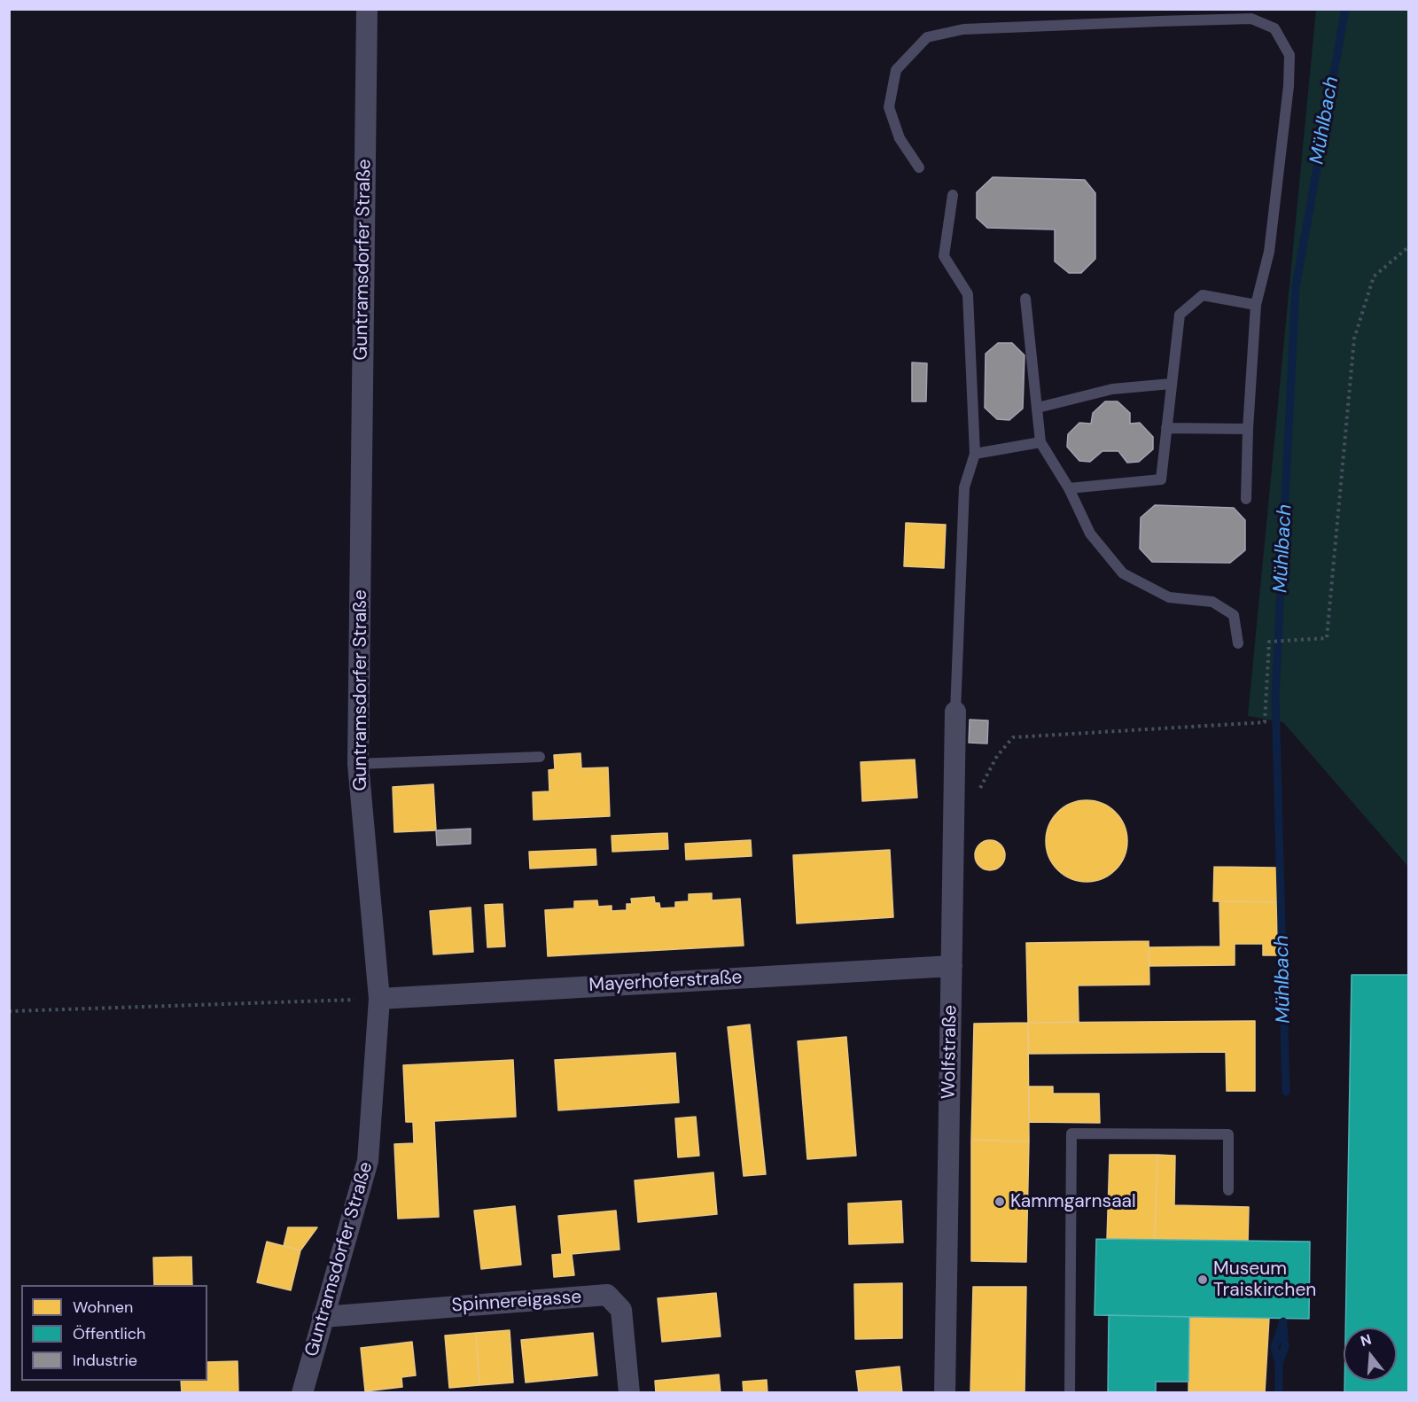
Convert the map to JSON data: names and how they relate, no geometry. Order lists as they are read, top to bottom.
{
  "streets": {
    "street": [
      "Guntramsdorfer Straße",
      "Mayerhoferstraße",
      "Wolfstraße",
      "Spinnereigasse"
    ]
  },
  "crossings": [
    ["Guntramsdorfer Straße", "Mayerhoferstraße"],
    ["Guntramsdorfer Straße", "Spinnereigasse"],
    ["Mayerhoferstraße", "Wolfstraße"]
  ],
  "water": ["Mühlbach"],
  "places": ["Kammgarnsaal", "Museum Traiskirchen"],
  "legend": ["Wohnen", "Öffentlich", "Industrie"],
  "north": "top"
}
